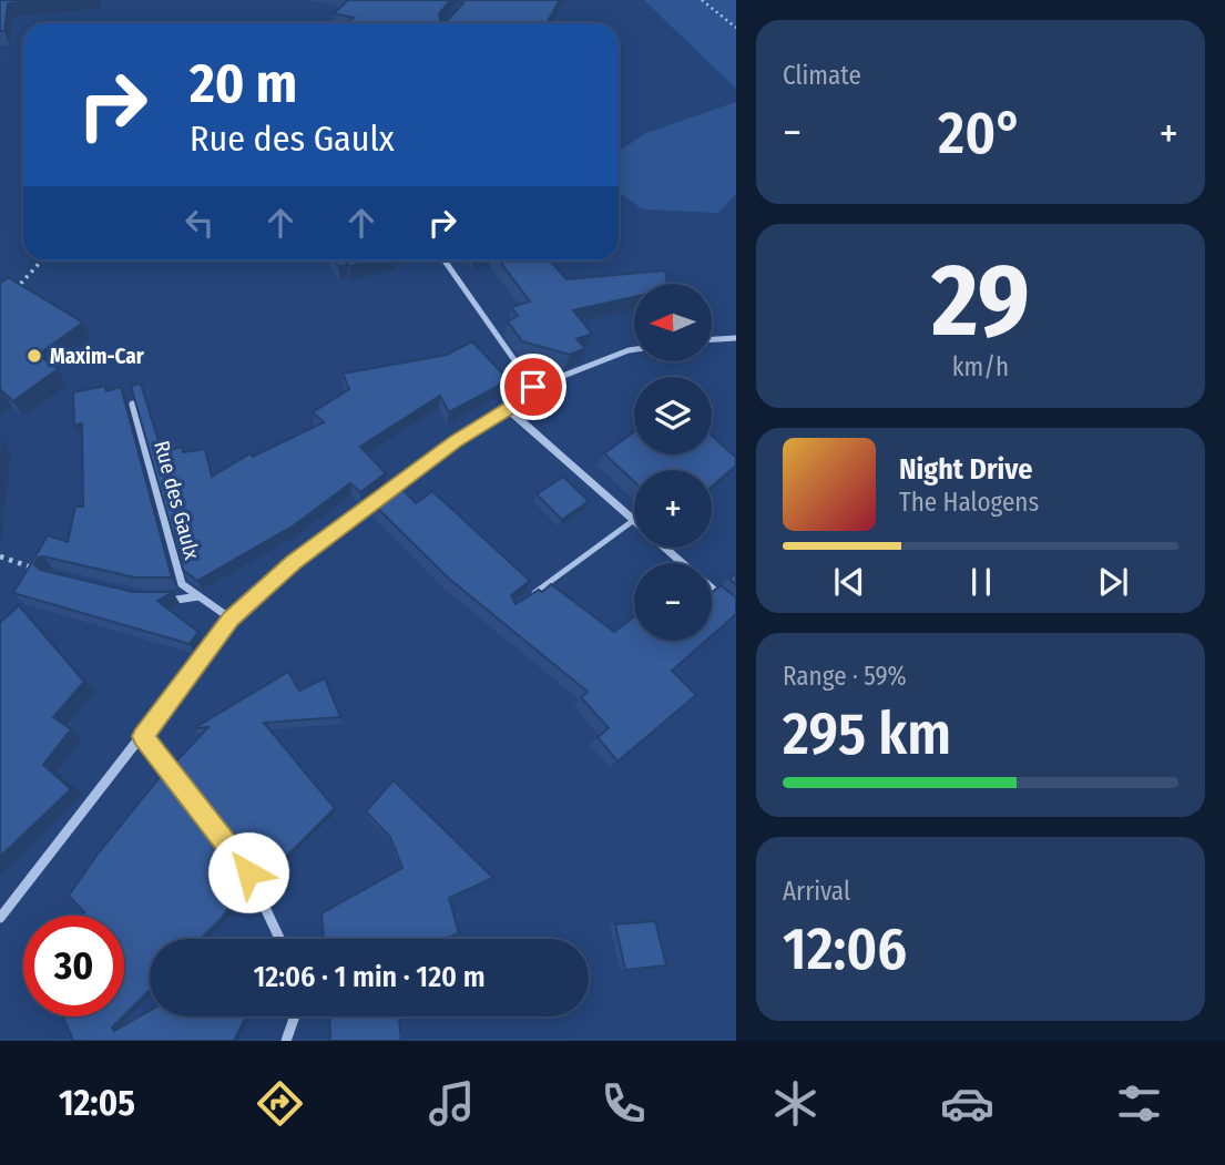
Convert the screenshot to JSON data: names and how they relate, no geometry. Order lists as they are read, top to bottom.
{
  "streets": {
    "street": ["Rue des Gaulx"]
  },
  "places": ["Maxim-Car"],
  "north": "left",
  "page": {
    "tile": [
      "Climate",
      ["29", "km/h"],
      ["Range · 59%", "295 km"],
      ["Arrival", "12:06"]
    ],
    "turn": ["20 m", "Rue des Gaulx"],
    "heat": ["−", "20°", "+"],
    "map_buttons": ["+", "−"],
    "song": ["Night Drive", "The Halogens"],
    "limit": "30",
    "trip": "12:06 · 1 min · 120 m",
    "tabs": "12:05"
  }
}
